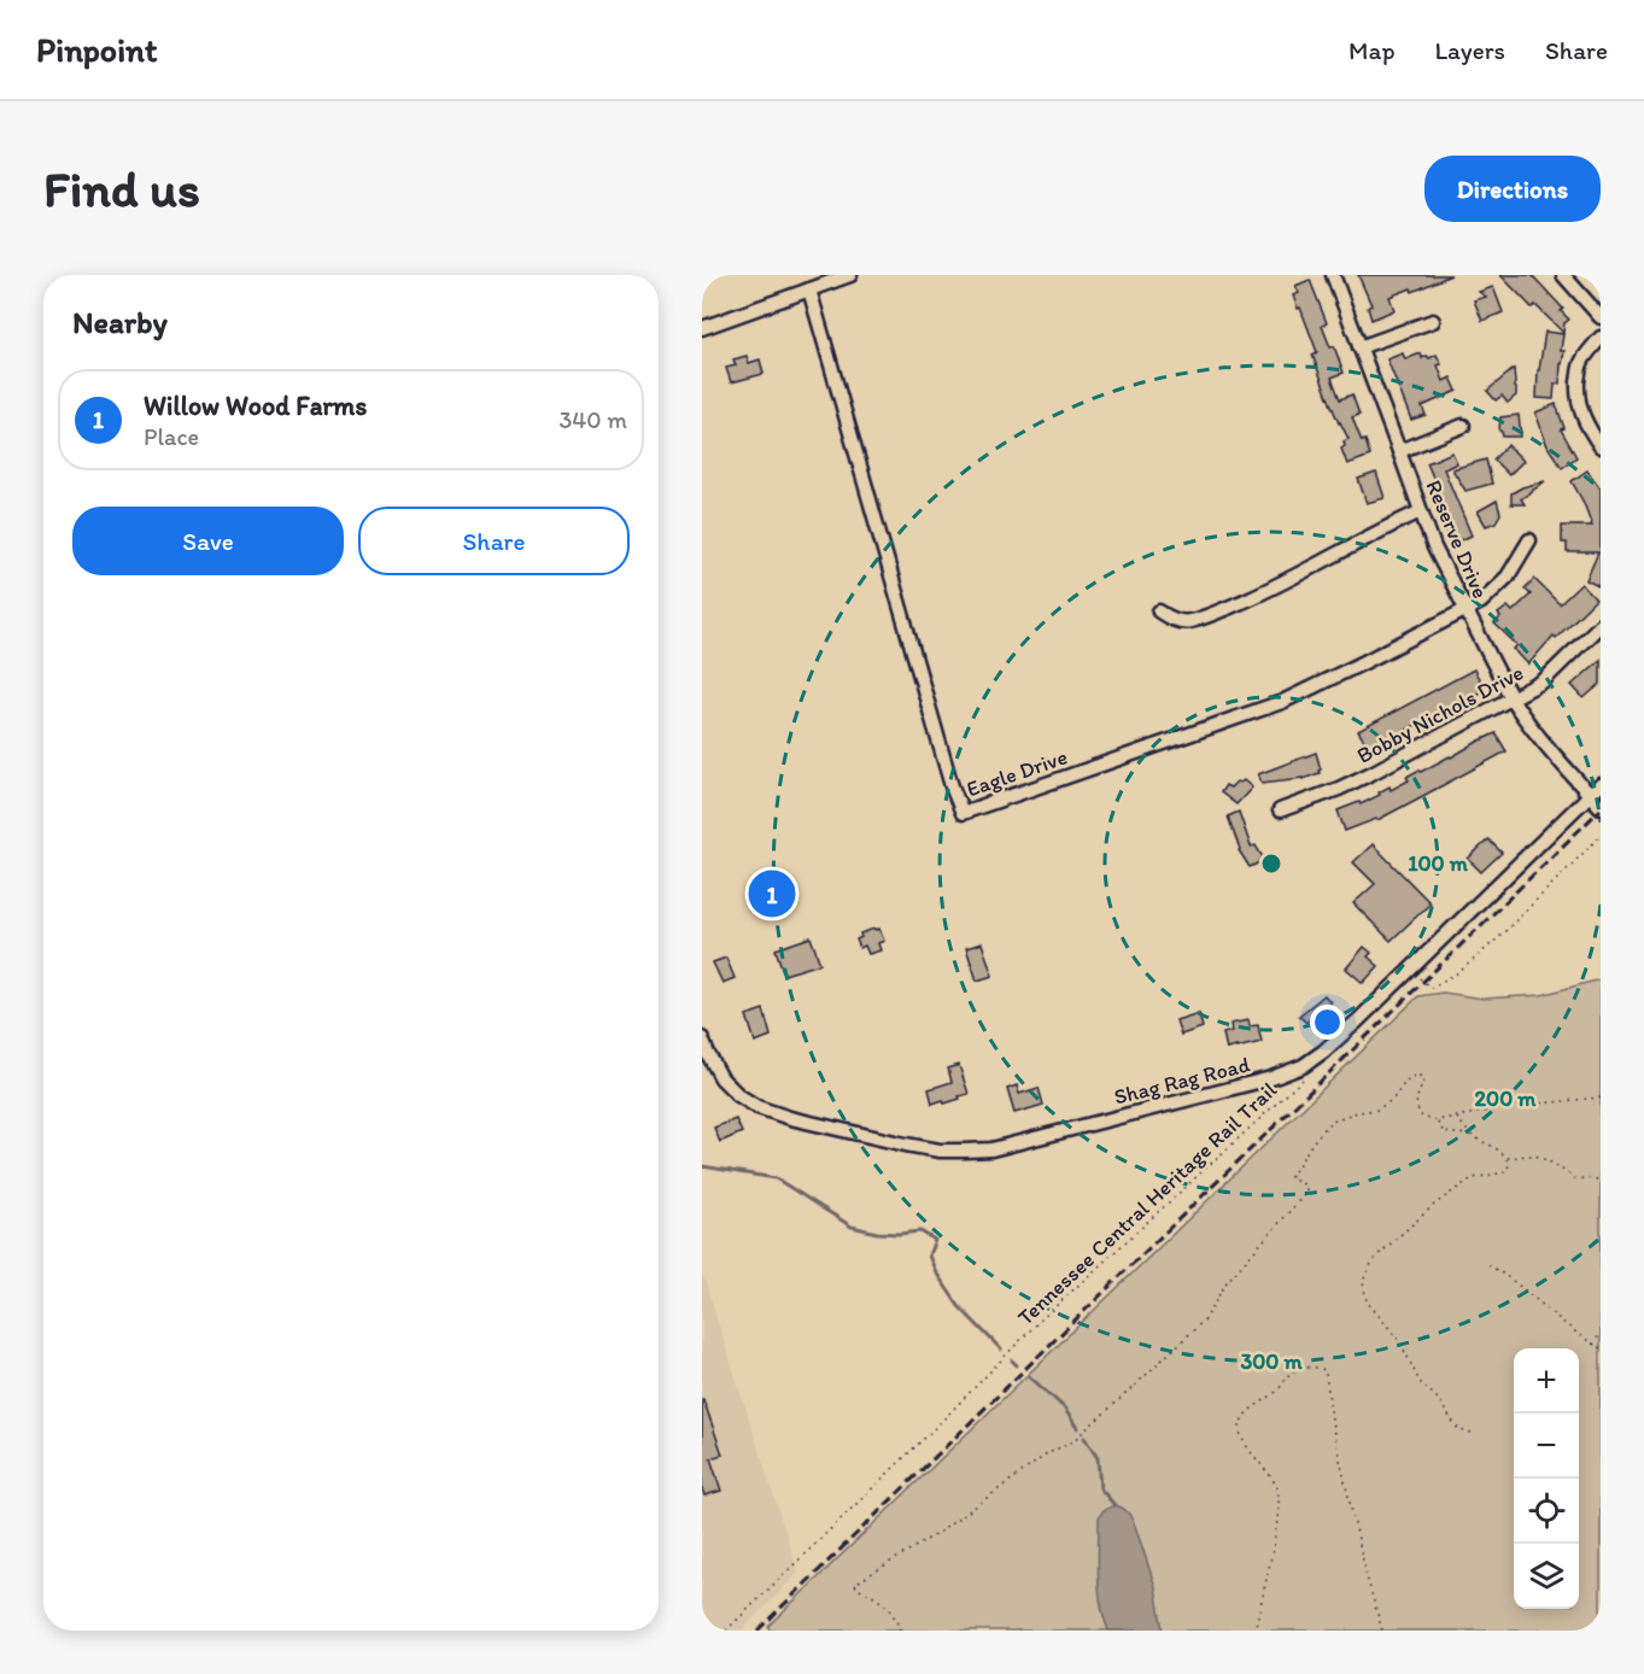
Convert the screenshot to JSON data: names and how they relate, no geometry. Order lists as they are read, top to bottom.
{
  "streets": {
    "street": [
      "Reserve Drive",
      "Bobby Nichols Drive",
      "Eagle Drive",
      "Shag Rag Road"
    ],
    "path": ["Tennessee Central Heritage Rail Trail"]
  },
  "crossings": [
    ["Reserve Drive", "Bobby Nichols Drive"],
    ["Reserve Drive", "Eagle Drive"],
    ["Reserve Drive", "Shag Rag Road"]
  ],
  "page": {
    "header": "Pinpoint",
    "nav": ["Map", "Layers", "Share"],
    "buttons": [
      "Directions",
      ["Save", "Share"]
    ],
    "title": "Find us",
    "heading": "Nearby",
    "list": [
      {
        "mark": "1",
        "name": "Willow Wood Farms",
        "note": "Place",
        "value": "340 m"
      }
    ],
    "pins": "1",
    "map_buttons": ["+", "−"]
  },
  "rings": ["100 m", "200 m", "300 m"]
}
